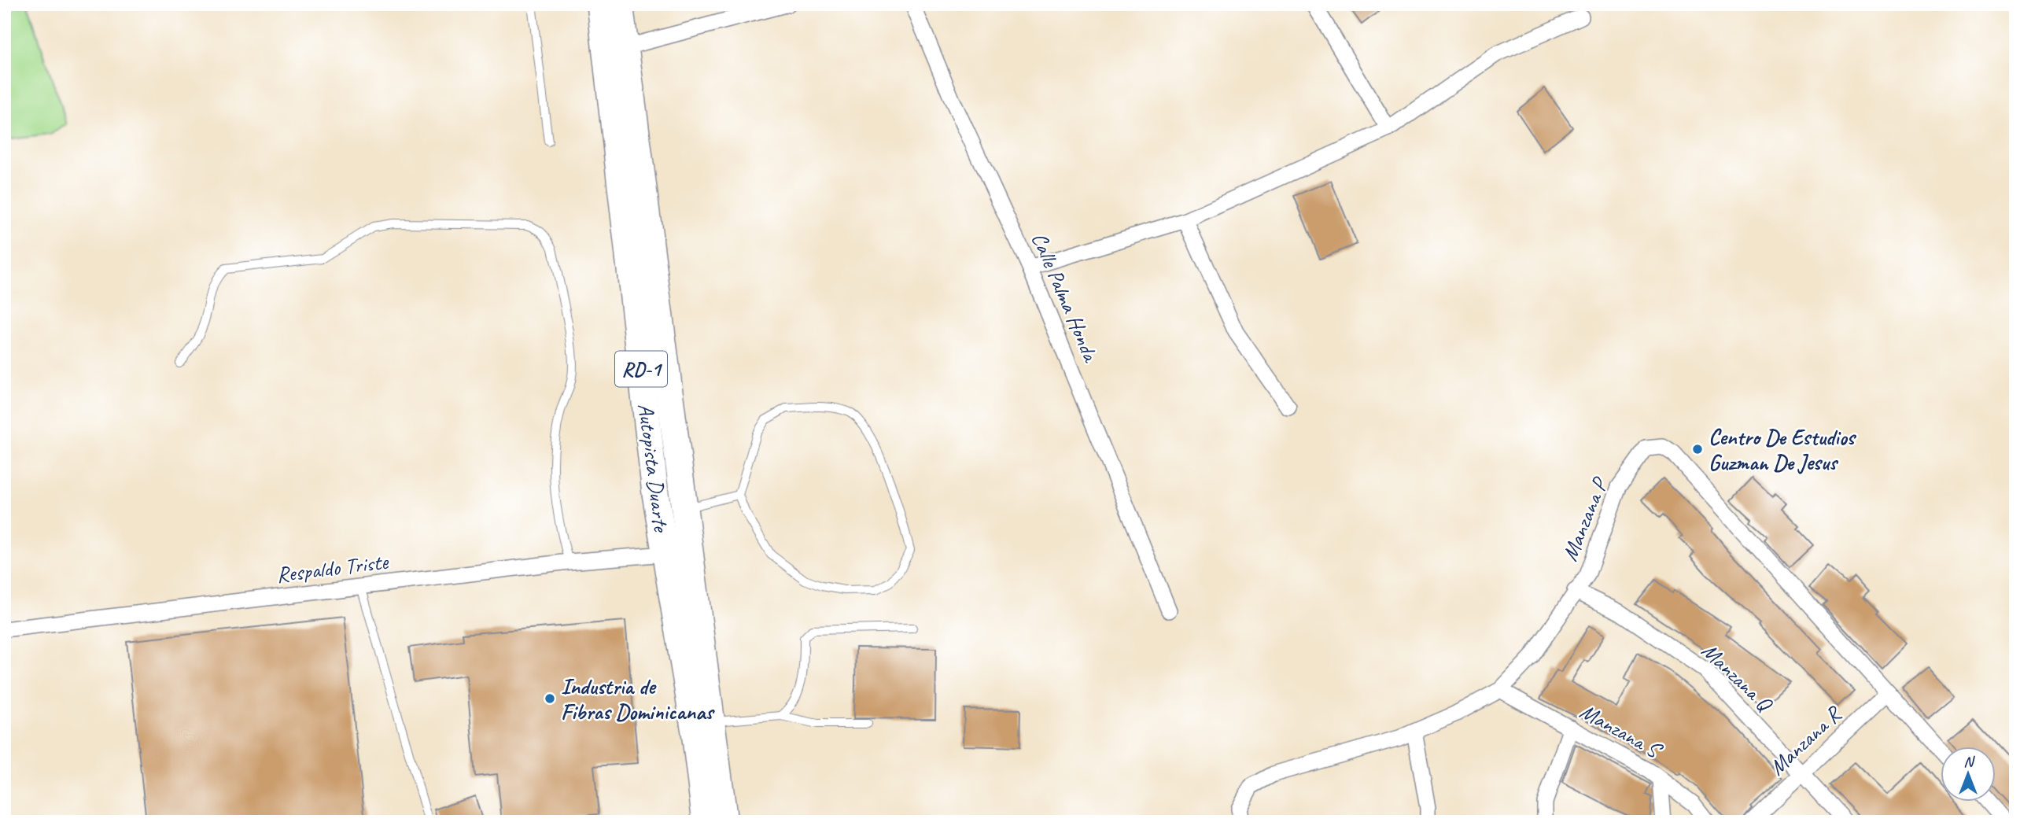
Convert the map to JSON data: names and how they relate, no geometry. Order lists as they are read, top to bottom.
{
  "streets": {
    "highway": ["RD-1", "Autopista Duarte"],
    "street": [
      "Calle Palma Honda",
      "Manzana P",
      "Respaldo Triste",
      "Manzana Q",
      "Manzana S",
      "Manzana R"
    ]
  },
  "crossings": [
    ["RD-1", "Autopista Duarte"],
    ["Autopista Duarte", "Respaldo Triste"],
    ["Manzana P", "Manzana Q"],
    ["Manzana P", "Manzana S"],
    ["Manzana P", "Manzana R"],
    ["Manzana Q", "Manzana R"]
  ],
  "places": ["Centro De Estudios Guzman De Jesus", "Industria de Fibras Dominicanas"],
  "north": "top"
}
